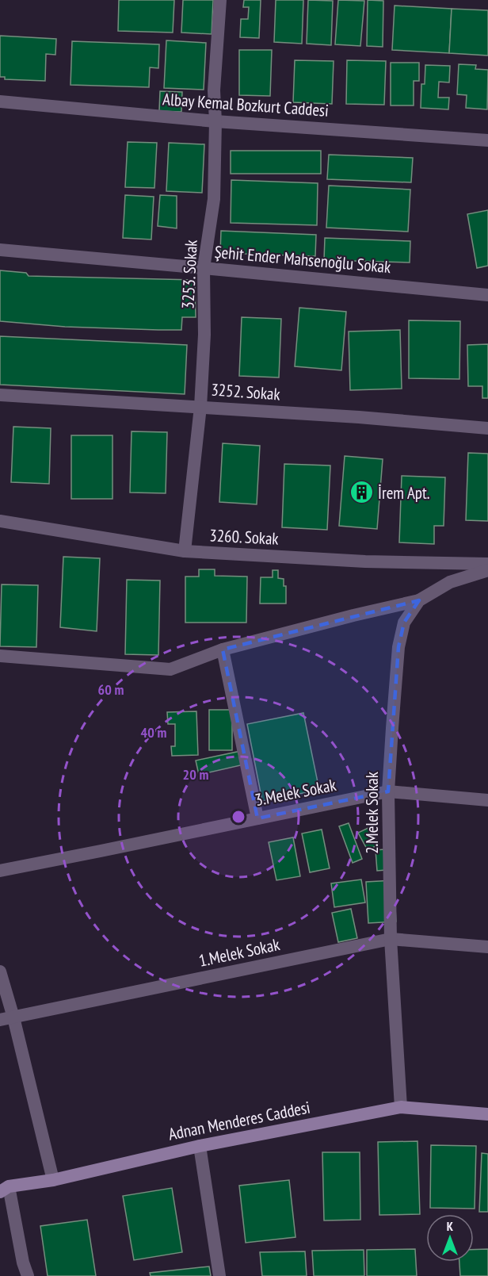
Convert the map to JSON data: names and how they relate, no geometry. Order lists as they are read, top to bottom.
{
  "streets": {
    "main road": ["Adnan Menderes Caddesi"],
    "street": [
      "Albay Kemal Bozkurt Caddesi",
      "Şehit Ender Mahsenoğlu Sokak",
      "3253. Sokak",
      "3252. Sokak",
      "3260. Sokak",
      "3.Melek Sokak",
      "2.Melek Sokak",
      "1.Melek Sokak"
    ]
  },
  "crossings": [
    ["Albay Kemal Bozkurt Caddesi", "3253. Sokak"],
    ["Şehit Ender Mahsenoğlu Sokak", "3253. Sokak"],
    ["3253. Sokak", "3252. Sokak"],
    ["3253. Sokak", "3260. Sokak"],
    ["3.Melek Sokak", "2.Melek Sokak"],
    ["2.Melek Sokak", "1.Melek Sokak"],
    ["2.Melek Sokak", "Adnan Menderes Caddesi"]
  ],
  "places": {
    "building": ["İrem Apt."]
  },
  "north": "top",
  "rings": ["60 m", "40 m", "20 m"]
}
